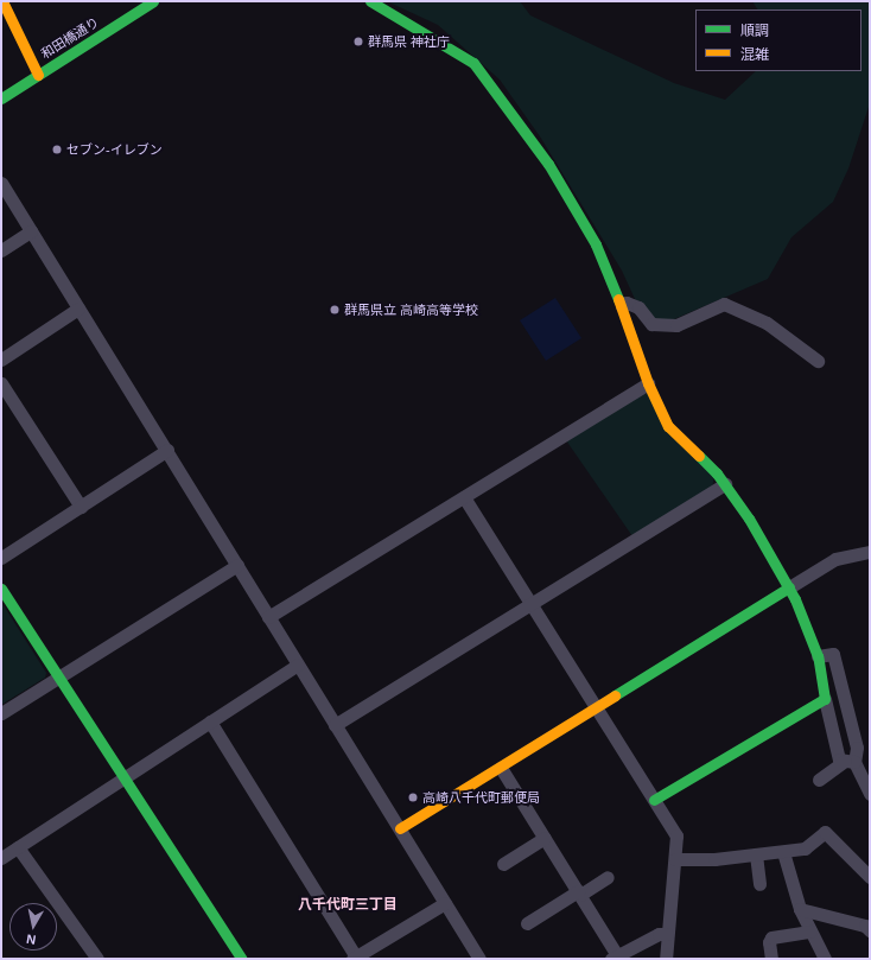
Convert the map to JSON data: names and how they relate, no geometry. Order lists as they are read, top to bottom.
{
  "streets": {
    "street": ["和田橋通り"]
  },
  "districts": ["八千代町三丁目"],
  "places": [
    "群馬県 神社庁",
    "セブン-イレブン",
    "群馬県立 高崎高等学校",
    "高崎八千代町郵便局"
  ],
  "legend": ["順調", "混雑"],
  "north": "bottom"
}
